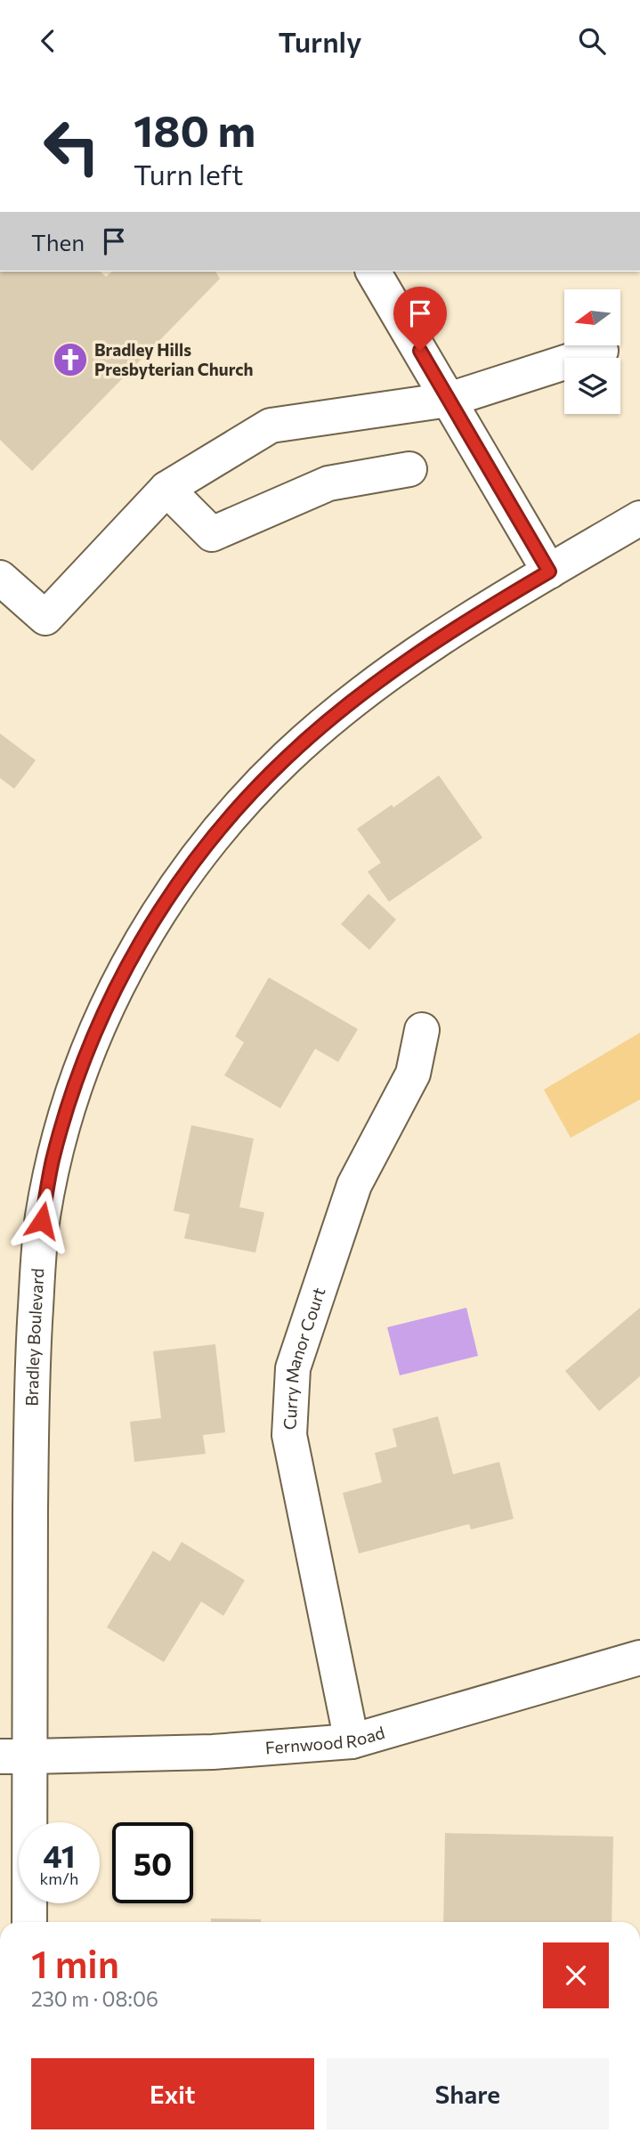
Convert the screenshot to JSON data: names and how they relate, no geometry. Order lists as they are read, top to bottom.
{
  "streets": {
    "main road": ["Bradley Boulevard", "Curry Manor Court", "Fernwood Road"]
  },
  "crossings": [
    ["Bradley Boulevard", "Fernwood Road"],
    ["Curry Manor Court", "Fernwood Road"]
  ],
  "places": {
    "church": ["Bradley Hills Presbyterian Church"]
  },
  "north": "left",
  "page": {
    "header": "Turnly",
    "turn": ["180 m", "Turn left"],
    "then": "Then",
    "speed": "41 km/h",
    "limit": "50",
    "heading": ["1 min", "230 m · 08:06"],
    "buttons": ["Exit", "Share"]
  }
}
